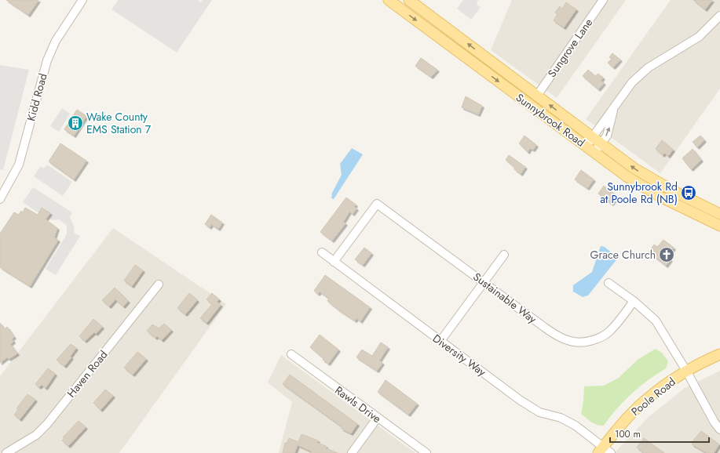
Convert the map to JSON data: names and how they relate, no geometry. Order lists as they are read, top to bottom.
{
  "streets": {
    "main road": ["Sunnybrook Road", "Poole Road"],
    "street": [
      "Sungrove Lane",
      "Kidd Road",
      "Sustainable Way",
      "Diversity Way",
      "Haven Road",
      "Rawls Drive"
    ]
  },
  "crossings": [
    ["Sungrove Lane", "Sunnybrook Road"],
    ["Sustainable Way", "Diversity Way"],
    ["Diversity Way", "Poole Road"]
  ],
  "places": {
    "building": ["Wake County EMS Station 7"],
    "bus stop": ["Sunnybrook Rd at Poole Rd (NB)"],
    "church": ["Grace Church"]
  },
  "scale_bar": "100 m"
}
